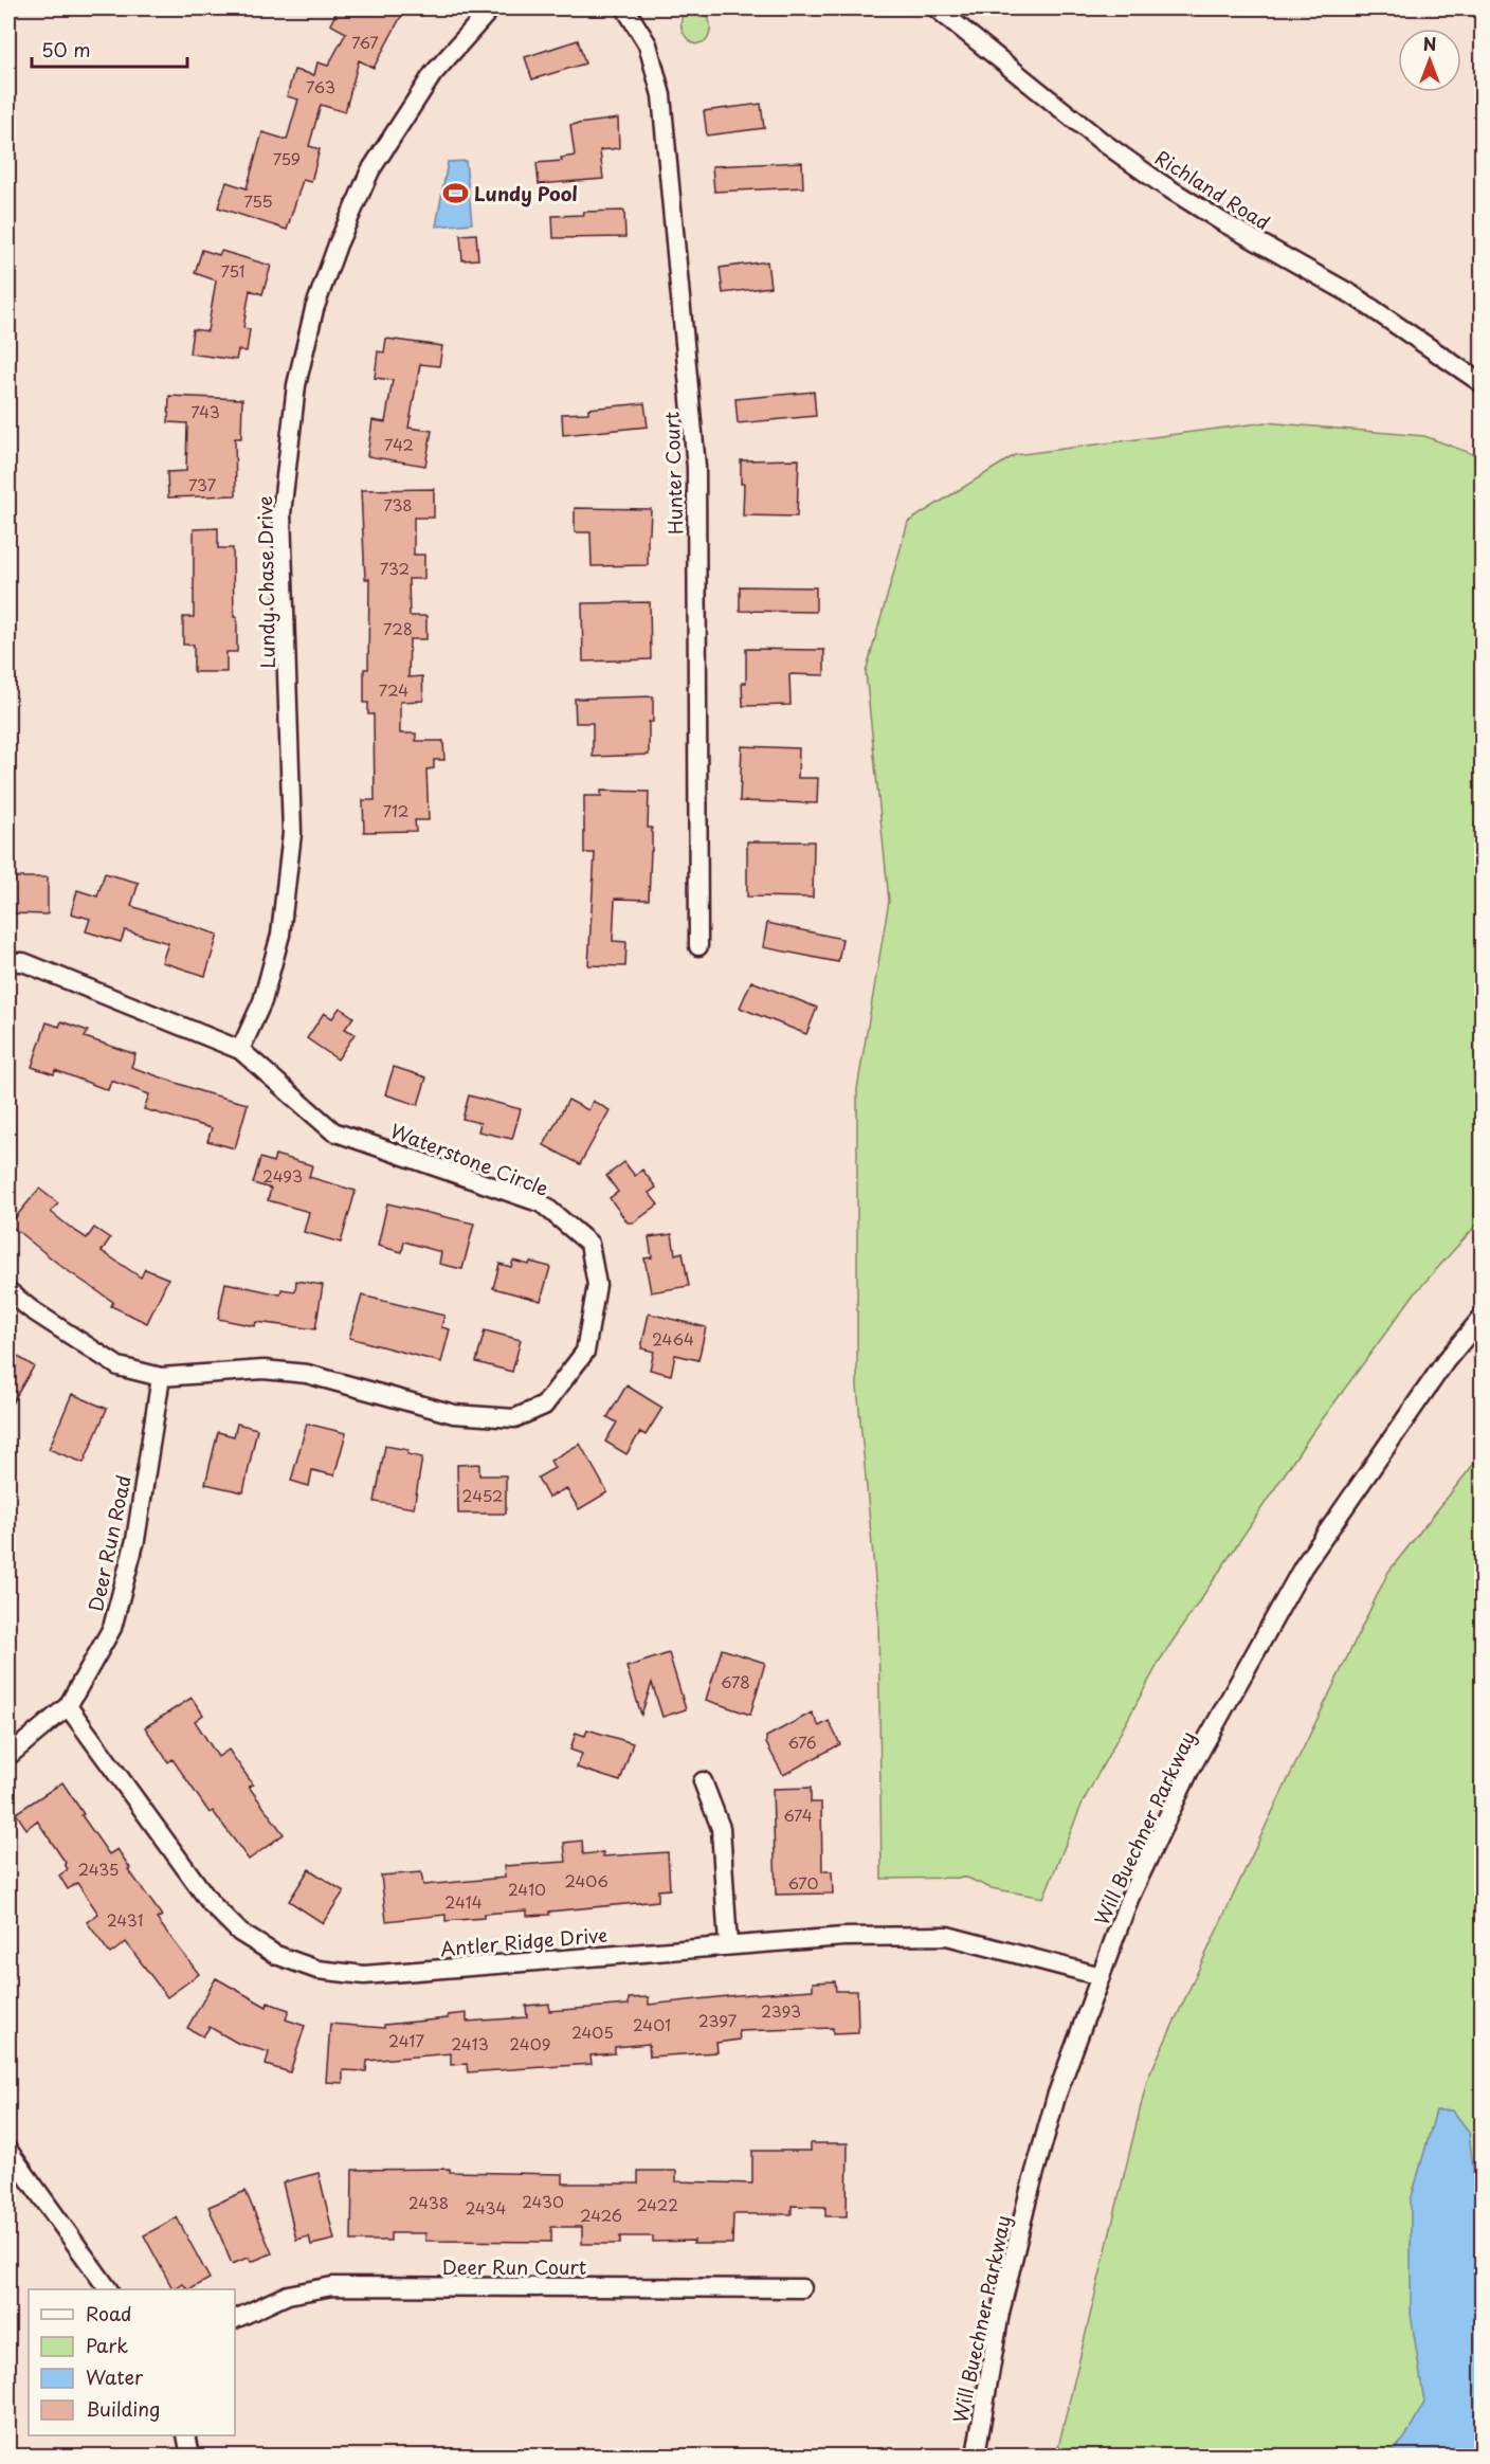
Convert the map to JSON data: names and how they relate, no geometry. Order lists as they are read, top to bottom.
{
  "streets": {
    "street": [
      "Richland Road",
      "Hunter Court",
      "Lundy Chase Drive",
      "Waterstone Circle",
      "Deer Run Road",
      "Will Buechner Parkway",
      "Antler Ridge Drive",
      "Deer Run Court"
    ]
  },
  "crossings": [
    ["Lundy Chase Drive", "Waterstone Circle"],
    ["Waterstone Circle", "Deer Run Road"],
    ["Deer Run Road", "Antler Ridge Drive"],
    ["Will Buechner Parkway", "Antler Ridge Drive"]
  ],
  "places": {
    "sports": ["Lundy Pool"]
  },
  "house_numbers": [
    "767",
    "763",
    "759",
    "755",
    "751",
    "743",
    "742",
    "737",
    "738",
    "732",
    "728",
    "724",
    "712",
    "2493",
    "2464",
    "2452",
    "678",
    "676",
    "674",
    "2435",
    "2406",
    "670",
    "2410",
    "2414",
    "2431",
    "2393",
    "2397",
    "2401",
    "2405",
    "2417",
    "2413",
    "2409",
    "2430",
    "2438",
    "2422",
    "2434",
    "2426"
  ],
  "legend": [
    "Road",
    "Park",
    "Water",
    "Building"
  ],
  "scale_bar": "50 m",
  "north": "top"
}
